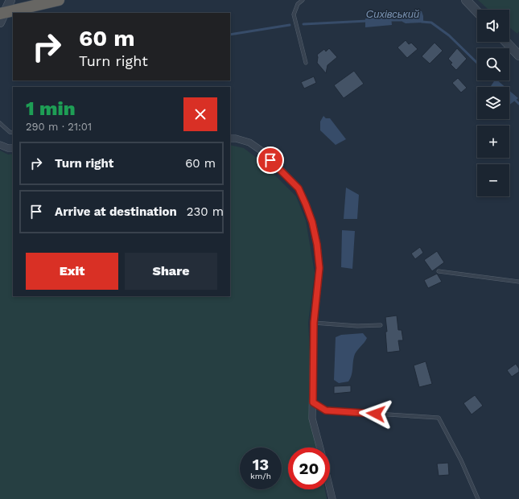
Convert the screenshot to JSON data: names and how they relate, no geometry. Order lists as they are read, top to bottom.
{
  "water": ["Сихівський"],
  "page": {
    "map_buttons": ["+", "−"],
    "turn": ["60 m", "Turn right"],
    "heading": ["1 min", "290 m · 21:01"],
    "list": [
      {
        "name": "Turn right",
        "value": "60 m"
      },
      {
        "name": "Arrive at destination",
        "value": "230 m"
      }
    ],
    "buttons": ["Exit", "Share"],
    "speed": "13 km/h",
    "limit": "20"
  }
}
